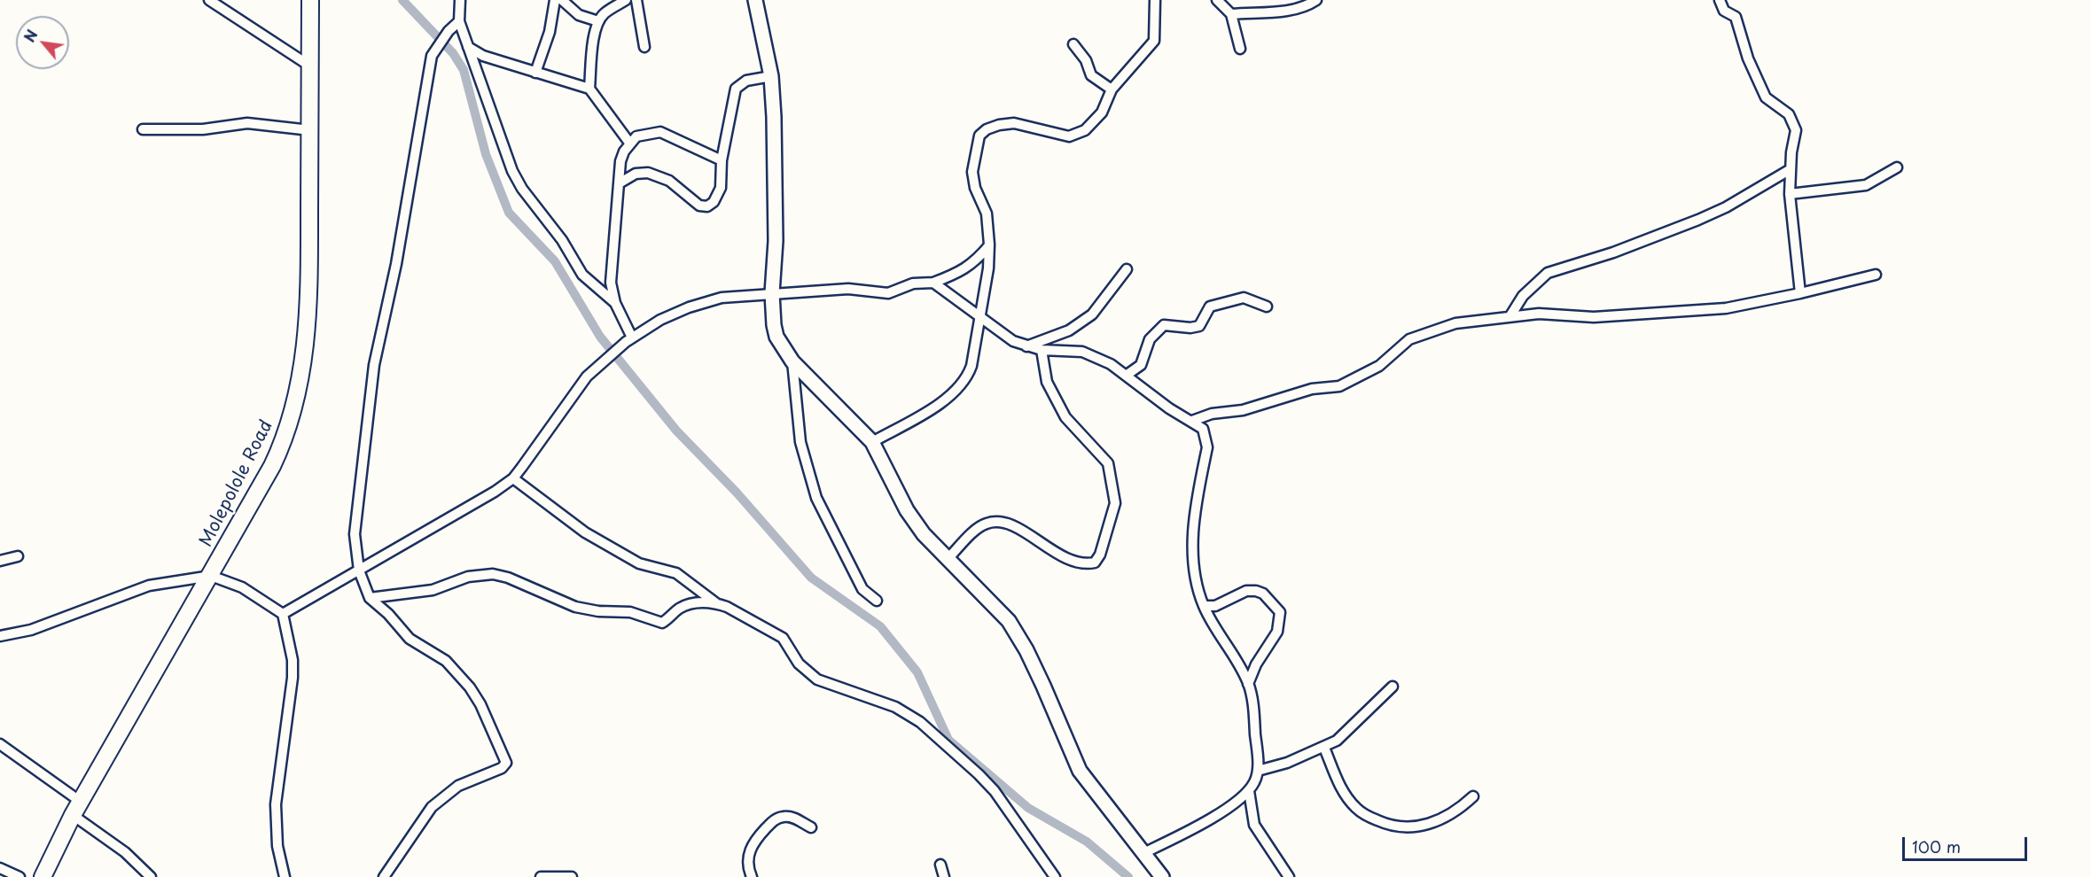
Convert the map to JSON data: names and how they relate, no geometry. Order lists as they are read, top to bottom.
{
  "streets": {
    "main road": ["Molepolole Road"]
  },
  "scale_bar": "100 m",
  "north": "top left"
}
